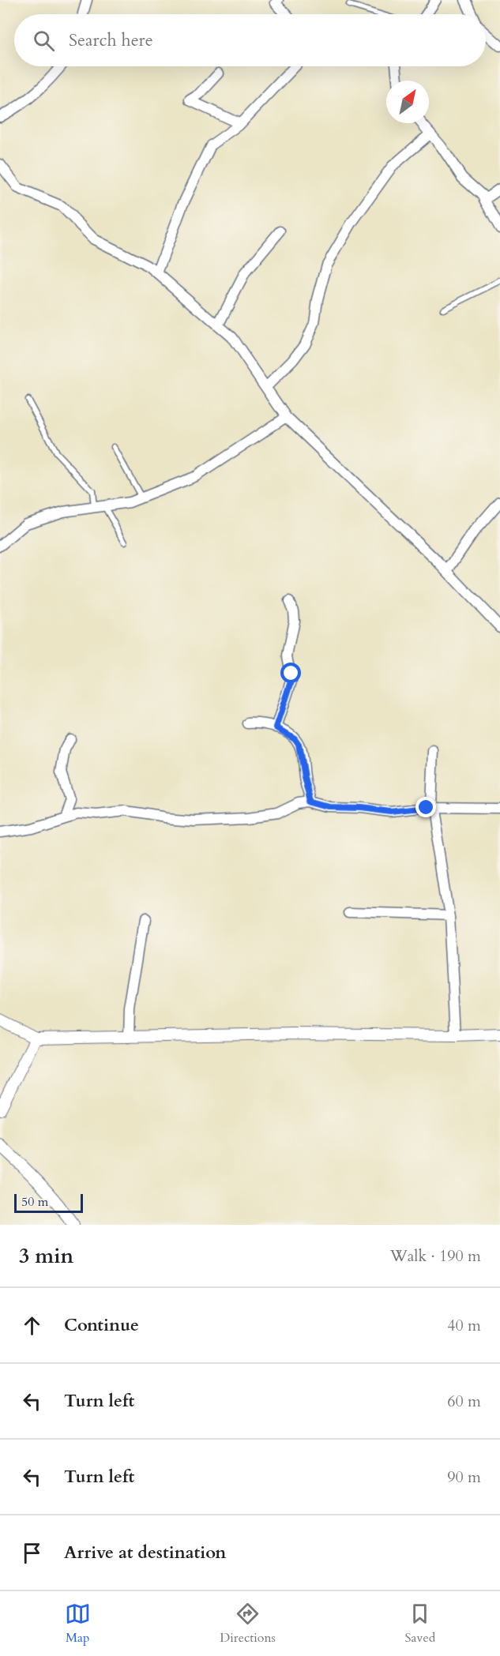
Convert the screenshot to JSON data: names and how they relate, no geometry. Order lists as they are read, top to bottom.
{
  "scale_bar": "50 m",
  "north": "top right",
  "page": {
    "search": "Search here",
    "scale": "50 m",
    "heading": ["3 min", "Walk · 190 m"],
    "list": [
      ["Continue", "40 m"],
      ["Turn left", "60 m"],
      ["Turn left", "90 m"],
      "Arrive at destination"
    ],
    "nav": ["Map", "Directions", "Saved"]
  }
}
